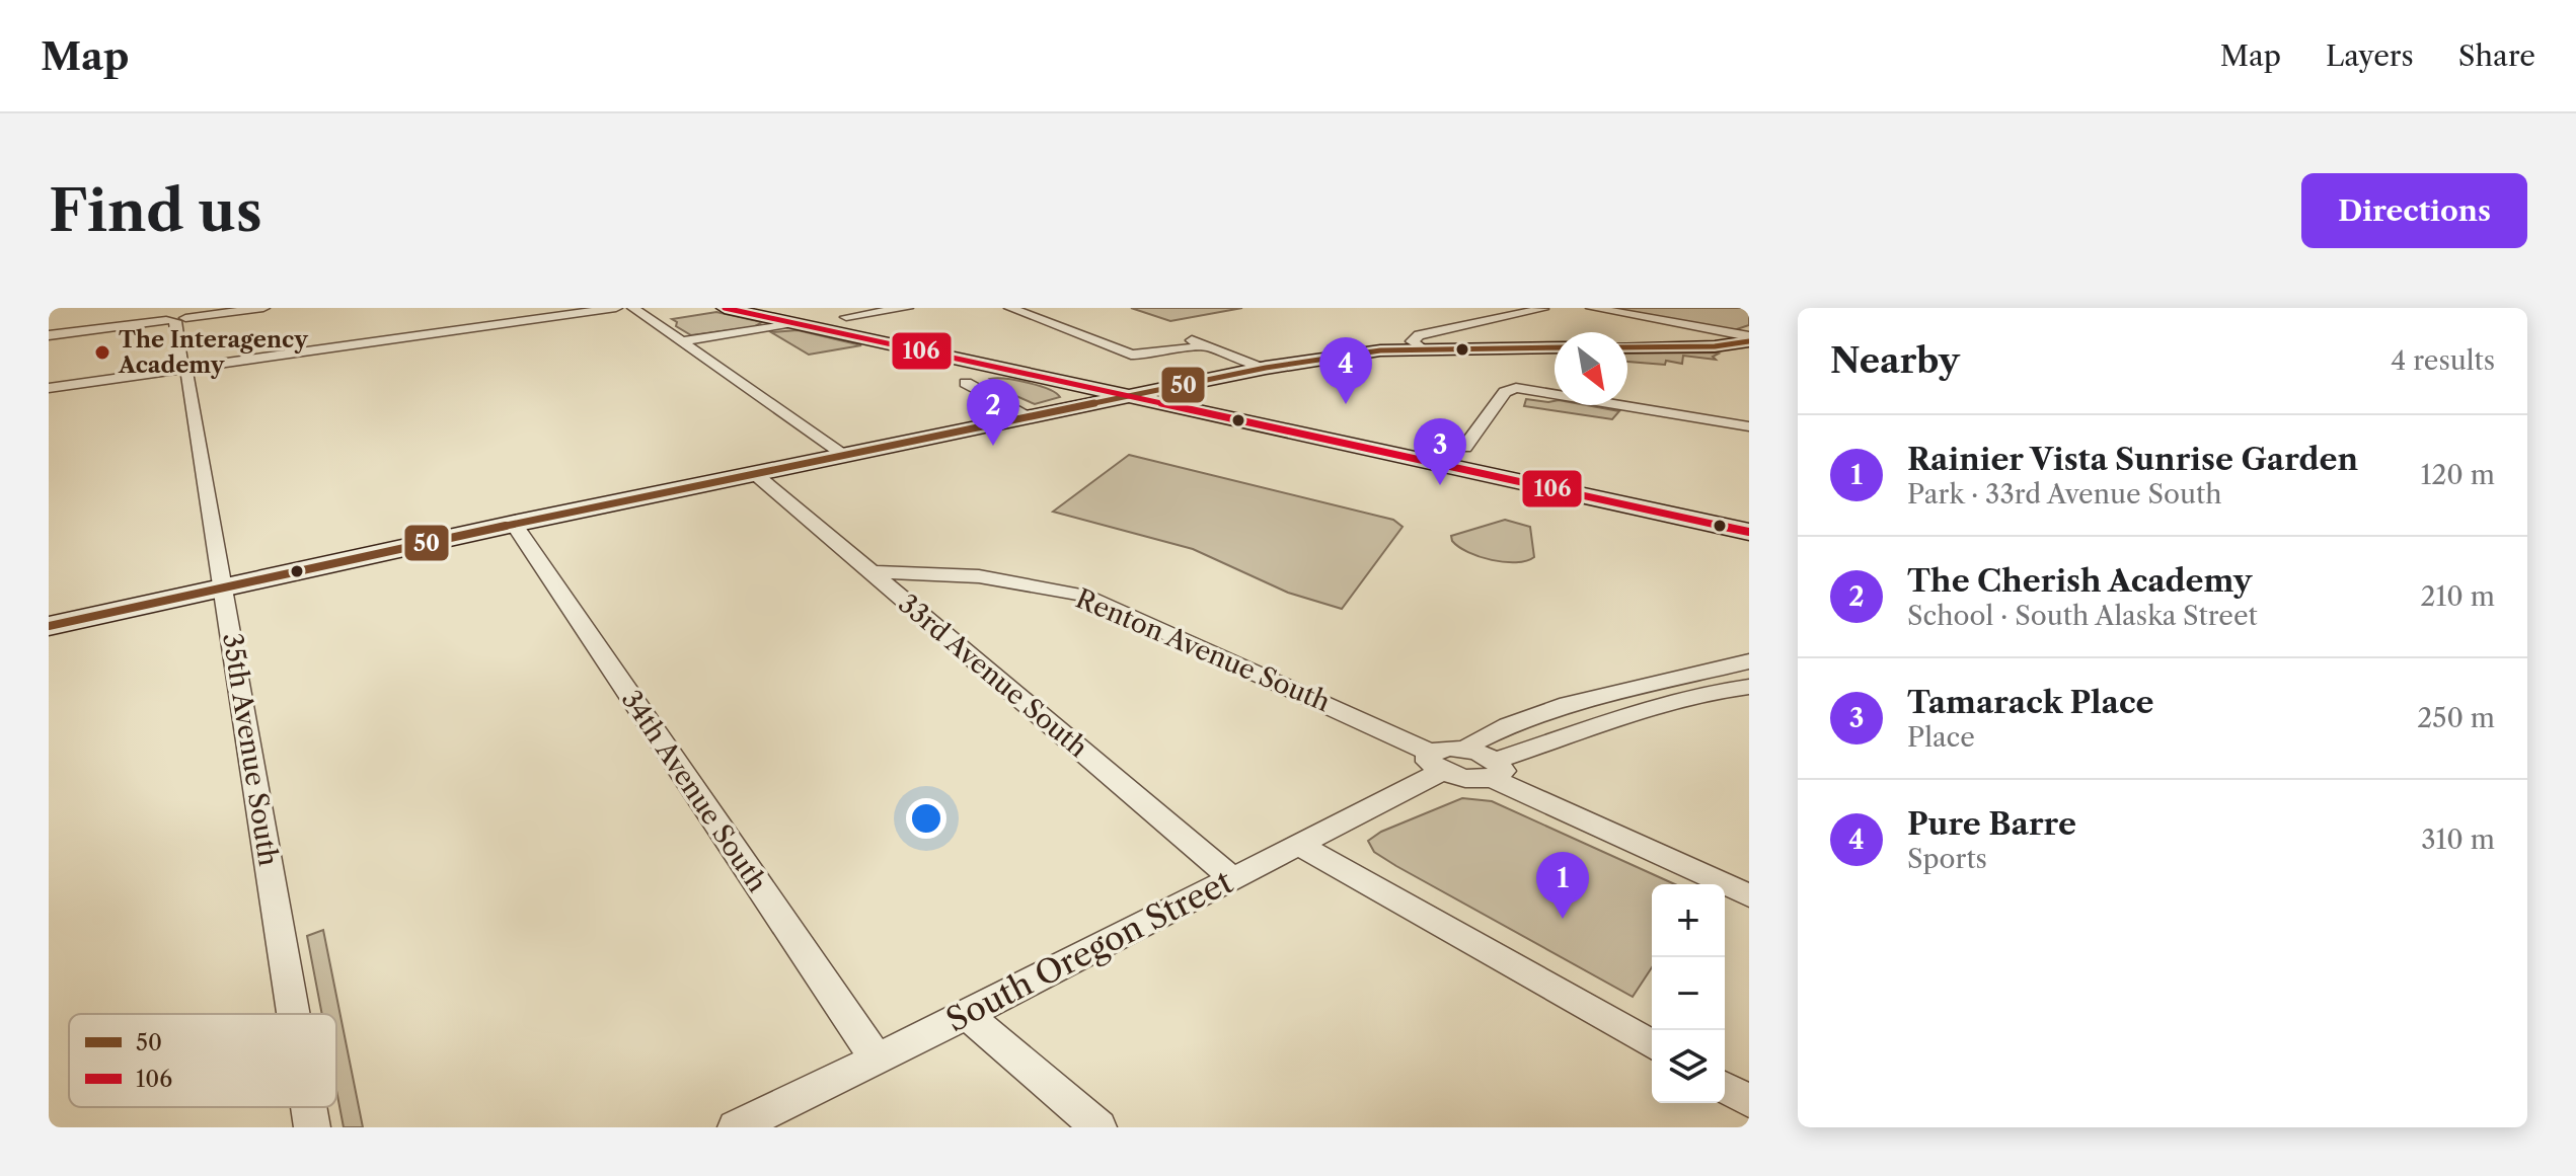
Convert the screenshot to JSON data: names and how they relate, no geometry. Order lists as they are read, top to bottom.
{
  "streets": {
    "street": [
      "Renton Avenue South",
      "33rd Avenue South",
      "35th Avenue South",
      "34th Avenue South",
      "South Oregon Street"
    ]
  },
  "crossings": [
    ["Renton Avenue South", "33rd Avenue South"],
    ["Renton Avenue South", "South Oregon Street"],
    ["33rd Avenue South", "South Oregon Street"],
    ["34th Avenue South", "South Oregon Street"]
  ],
  "places": ["The Interagency Academy"],
  "lines": ["transit line 106", "transit line 50"],
  "legend": ["50", "106"],
  "north": "bottom right",
  "page": {
    "header": "Map",
    "nav": ["Map", "Layers", "Share"],
    "buttons": "Directions",
    "title": "Find us",
    "heading": ["Nearby", "4 results"],
    "pins": [
      "4",
      "2",
      "3",
      "1"
    ],
    "list": [
      {
        "mark": "1",
        "name": "Rainier Vista Sunrise Garden",
        "note": "Park · 33rd Avenue South",
        "value": "120 m"
      },
      {
        "mark": "2",
        "name": "The Cherish Academy",
        "note": "School · South Alaska Street",
        "value": "210 m"
      },
      {
        "mark": "3",
        "name": "Tamarack Place",
        "note": "Place",
        "value": "250 m"
      },
      {
        "mark": "4",
        "name": "Pure Barre",
        "note": "Sports",
        "value": "310 m"
      }
    ],
    "map_buttons": ["+", "−"]
  }
}
